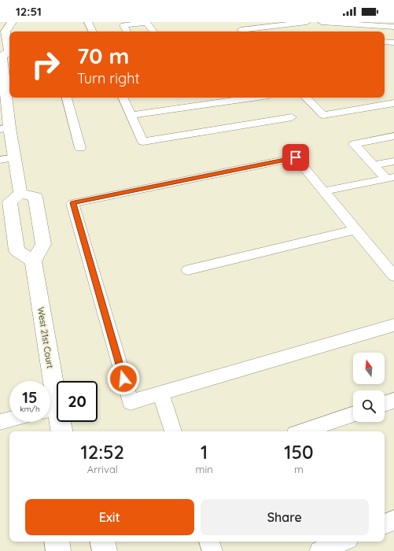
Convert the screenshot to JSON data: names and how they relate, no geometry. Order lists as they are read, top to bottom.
{
  "streets": {
    "street": ["West 21st Court"]
  },
  "north": "top",
  "page": {
    "status": "12:51",
    "turn": ["70 m", "Turn right"],
    "speed": "15 km/h",
    "limit": "20",
    "eta": [
      "12:52",
      "Arrival",
      "1",
      "min",
      "150",
      "m"
    ],
    "buttons": ["Exit", "Share"]
  }
}
